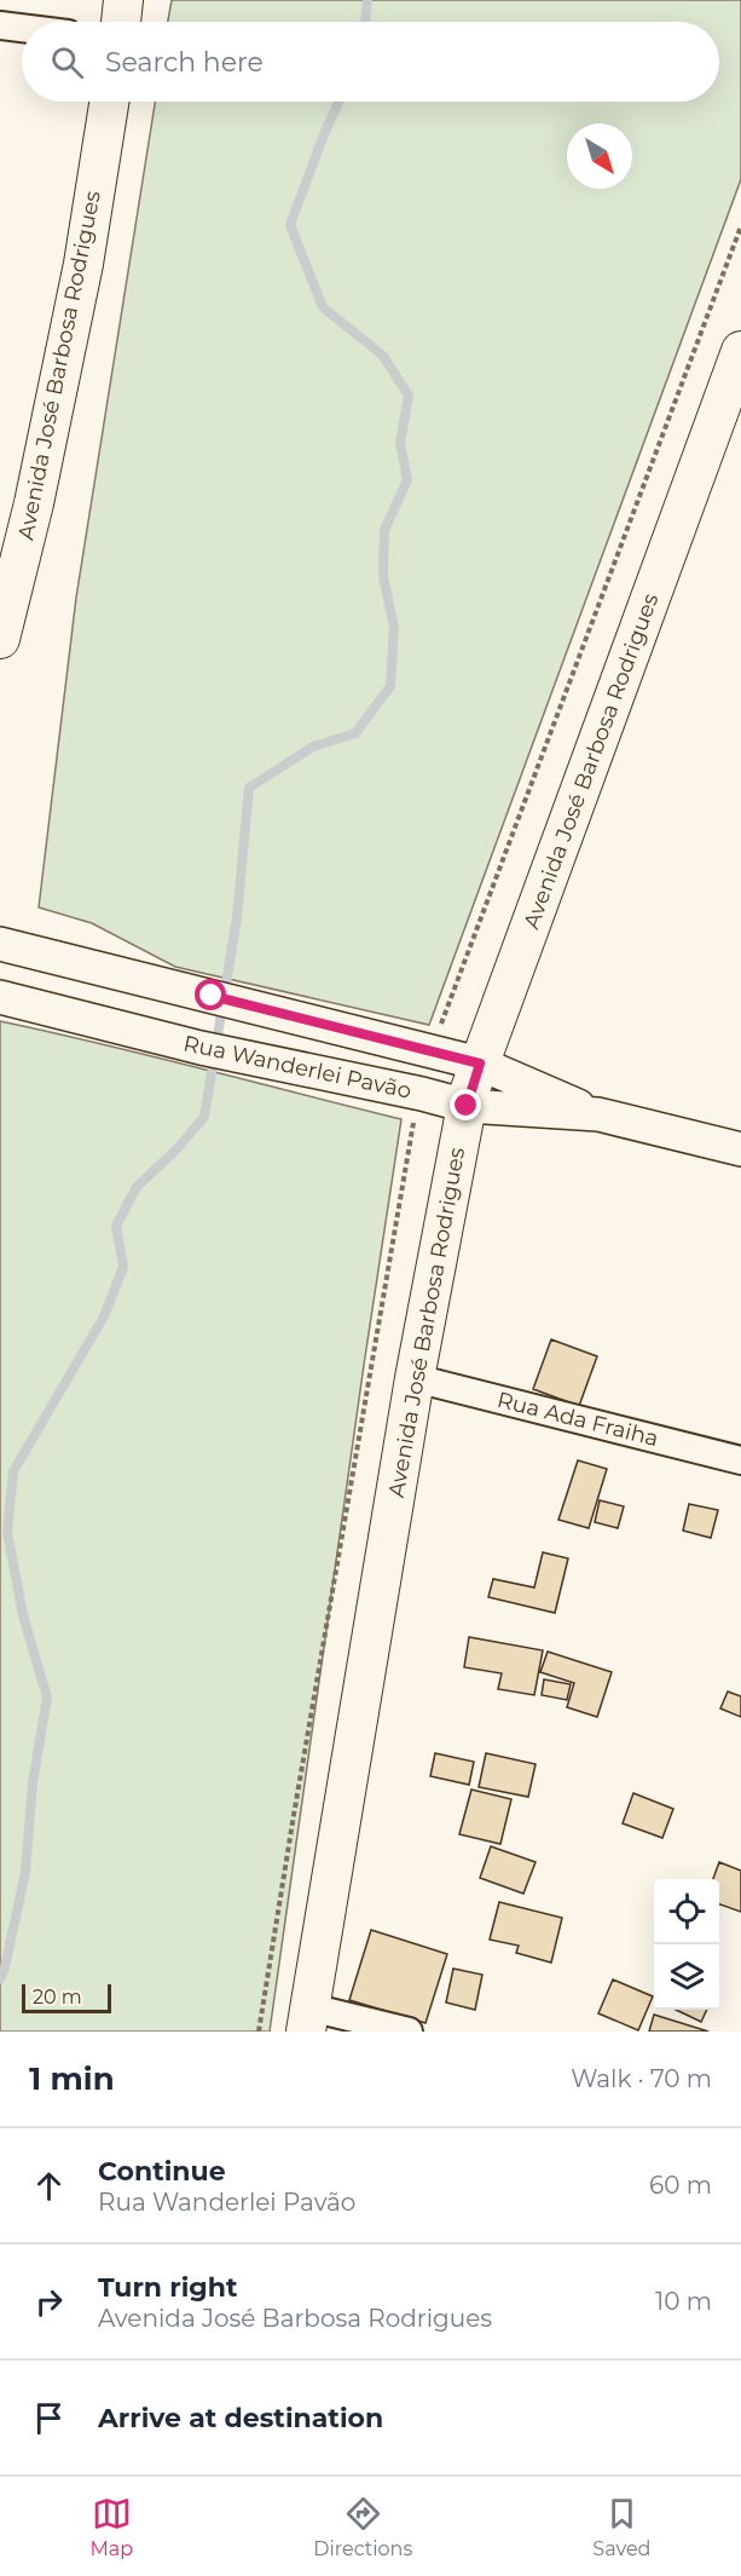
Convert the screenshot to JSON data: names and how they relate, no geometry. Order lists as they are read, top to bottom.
{
  "streets": {
    "main road": ["Avenida José Barbosa Rodrigues"],
    "street": ["Rua Wanderlei Pavão", "Rua Ada Fraiha"]
  },
  "crossings": [
    ["Avenida José Barbosa Rodrigues", "Rua Wanderlei Pavão"],
    ["Avenida José Barbosa Rodrigues", "Rua Ada Fraiha"]
  ],
  "scale_bar": "20 m",
  "north": "bottom right",
  "page": {
    "search": "Search here",
    "scale": "20 m",
    "heading": ["1 min", "Walk · 70 m"],
    "list": [
      ["Continue", "Rua Wanderlei Pavão", "60 m"],
      ["Turn right", "Avenida José Barbosa Rodrigues", "10 m"],
      "Arrive at destination"
    ],
    "nav": ["Map", "Directions", "Saved"]
  }
}
